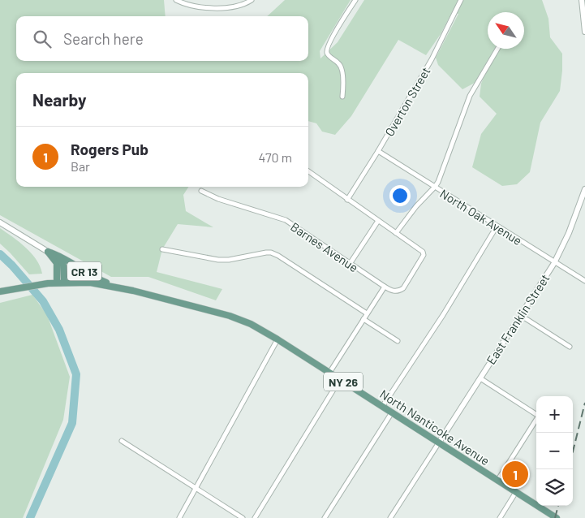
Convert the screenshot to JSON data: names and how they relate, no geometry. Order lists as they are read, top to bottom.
{
  "streets": {
    "main road": ["CR 13", "NY 26", "North Nanticoke Avenue"],
    "street": [
      "Overton Street",
      "North Oak Avenue",
      "Barnes Avenue",
      "East Franklin Street"
    ]
  },
  "crossings": [
    ["Overton Street", "North Oak Avenue"],
    ["North Oak Avenue", "East Franklin Street"],
    ["CR 13", "NY 26"],
    ["CR 13", "North Nanticoke Avenue"],
    ["East Franklin Street", "North Nanticoke Avenue"],
    ["NY 26", "North Nanticoke Avenue"]
  ],
  "north": "top left",
  "page": {
    "search": "Search here",
    "heading": "Nearby",
    "list": [
      {
        "mark": "1",
        "name": "Rogers Pub",
        "note": "Bar",
        "value": "470 m"
      }
    ],
    "map_buttons": ["+", "−"],
    "pins": "1"
  }
}
